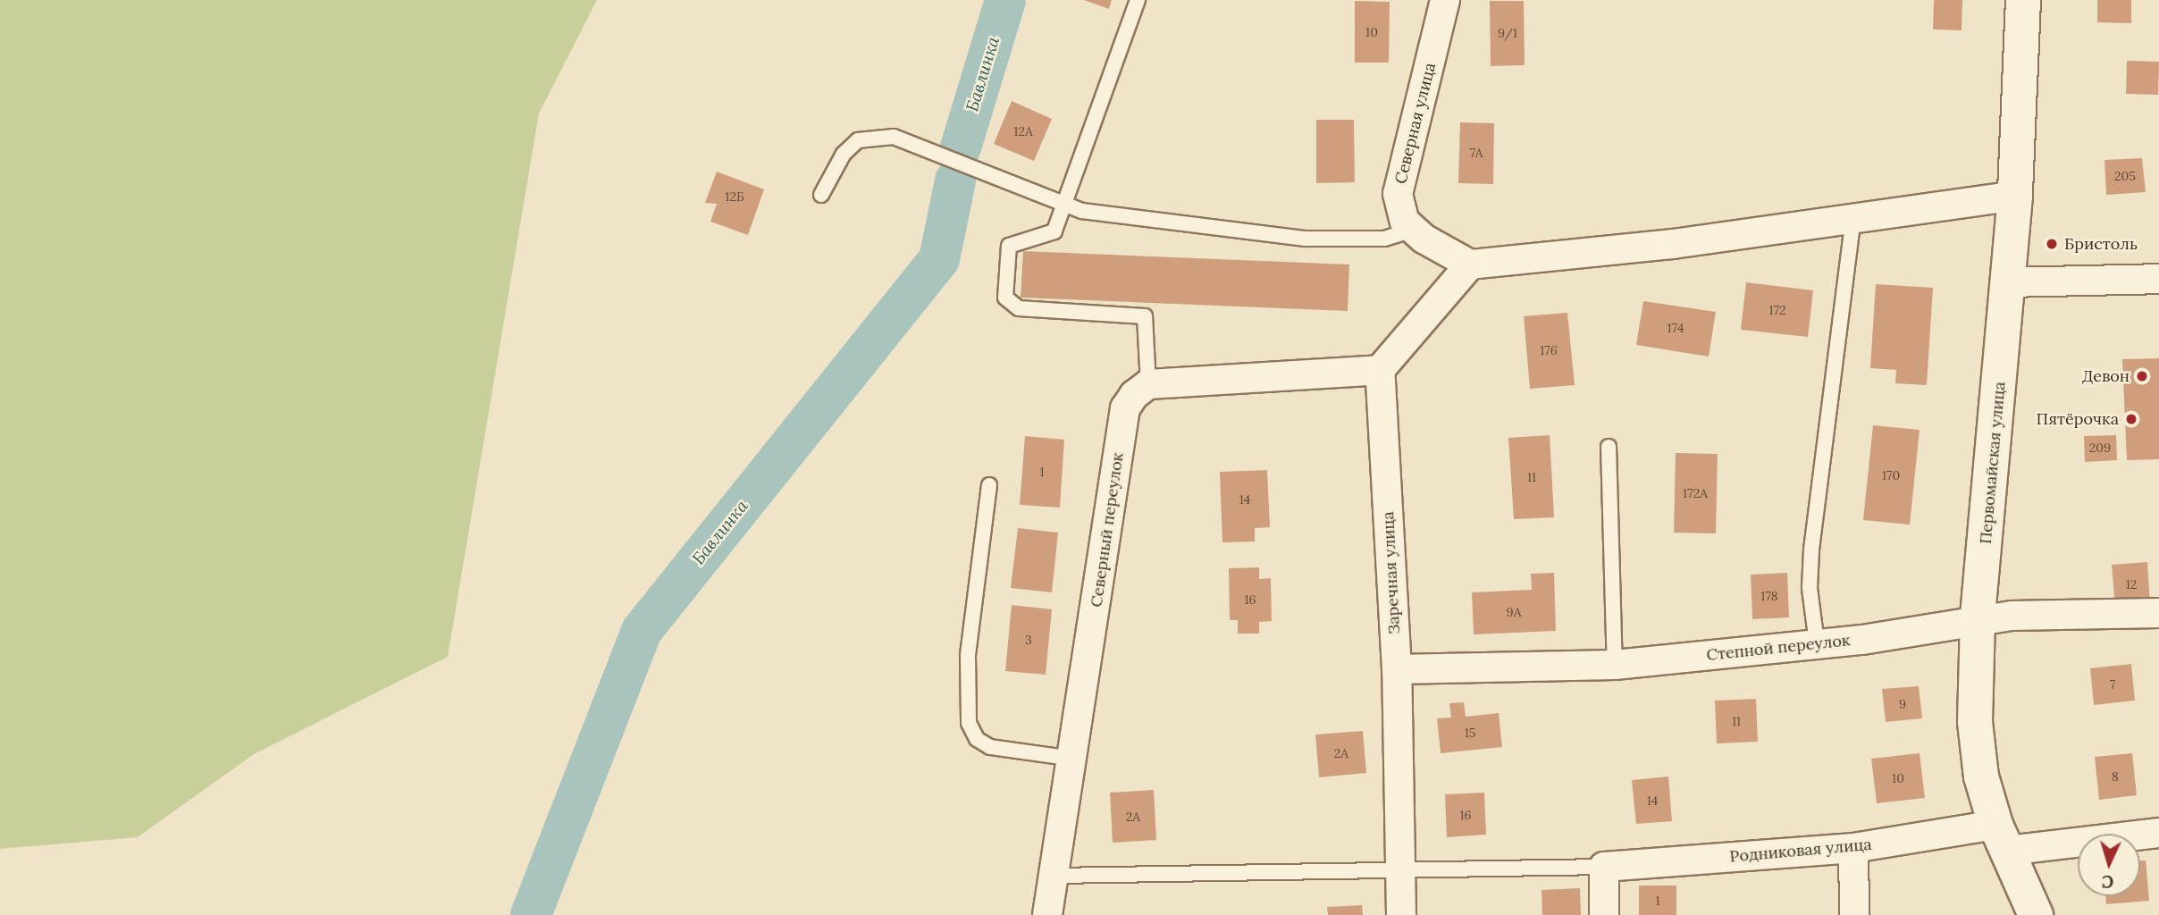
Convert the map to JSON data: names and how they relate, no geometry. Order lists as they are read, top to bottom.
{
  "streets": {
    "street": [
      "Северная улица",
      "Первомайская улица",
      "Северный переулок",
      "Заречная улица",
      "Степной переулок",
      "Родниковая улица"
    ]
  },
  "crossings": [
    ["Первомайская улица", "Степной переулок"],
    ["Первомайская улица", "Родниковая улица"],
    ["Заречная улица", "Степной переулок"]
  ],
  "water": ["Бавлинка"],
  "places": ["Бристоль", "Девон", "Пятёрочка"],
  "house_numbers": [
    "10",
    "9/1",
    "12А",
    "7А",
    "205",
    "12Б",
    "172",
    "174",
    "176",
    "209",
    "1",
    "170",
    "11",
    "172А",
    "14",
    "12",
    "178",
    "16",
    "9А",
    "3",
    "7",
    "9",
    "11",
    "15",
    "2А",
    "8",
    "10",
    "14",
    "16",
    "2А",
    "1"
  ],
  "north": "bottom"
}
